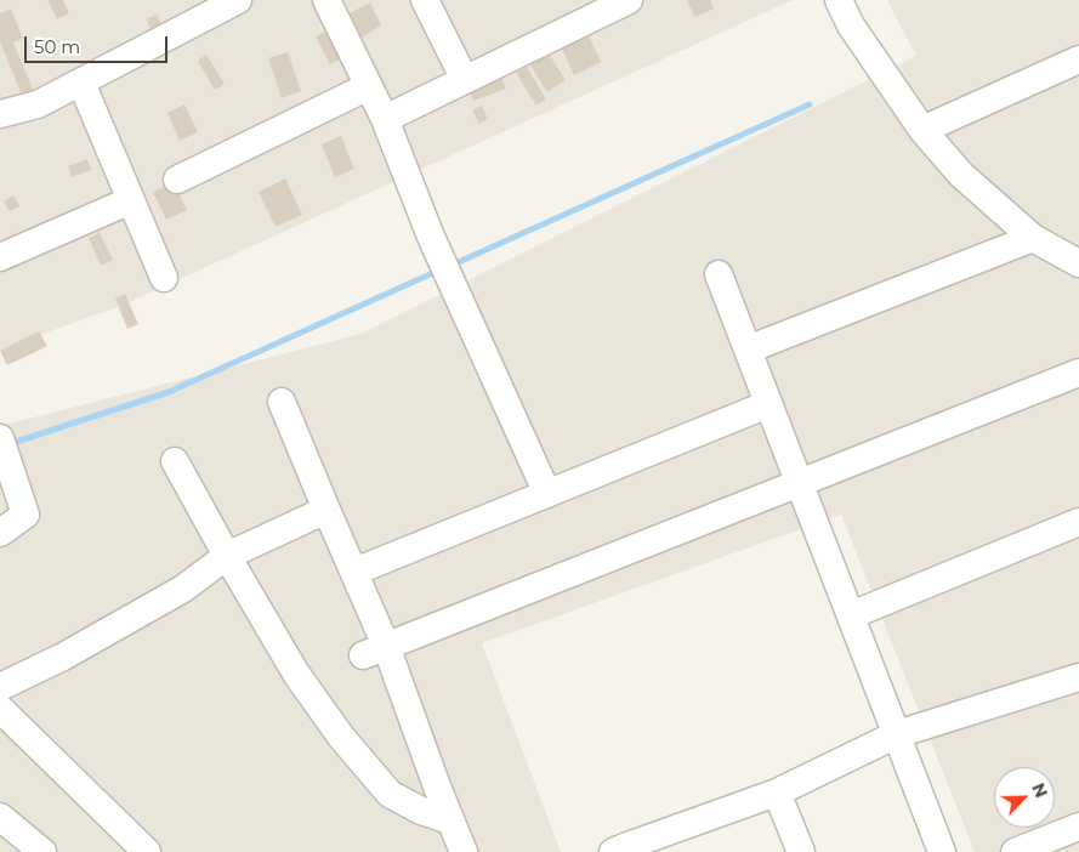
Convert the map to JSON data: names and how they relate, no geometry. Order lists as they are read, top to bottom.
{
  "scale_bar": "50 m",
  "north": "top right"
}
